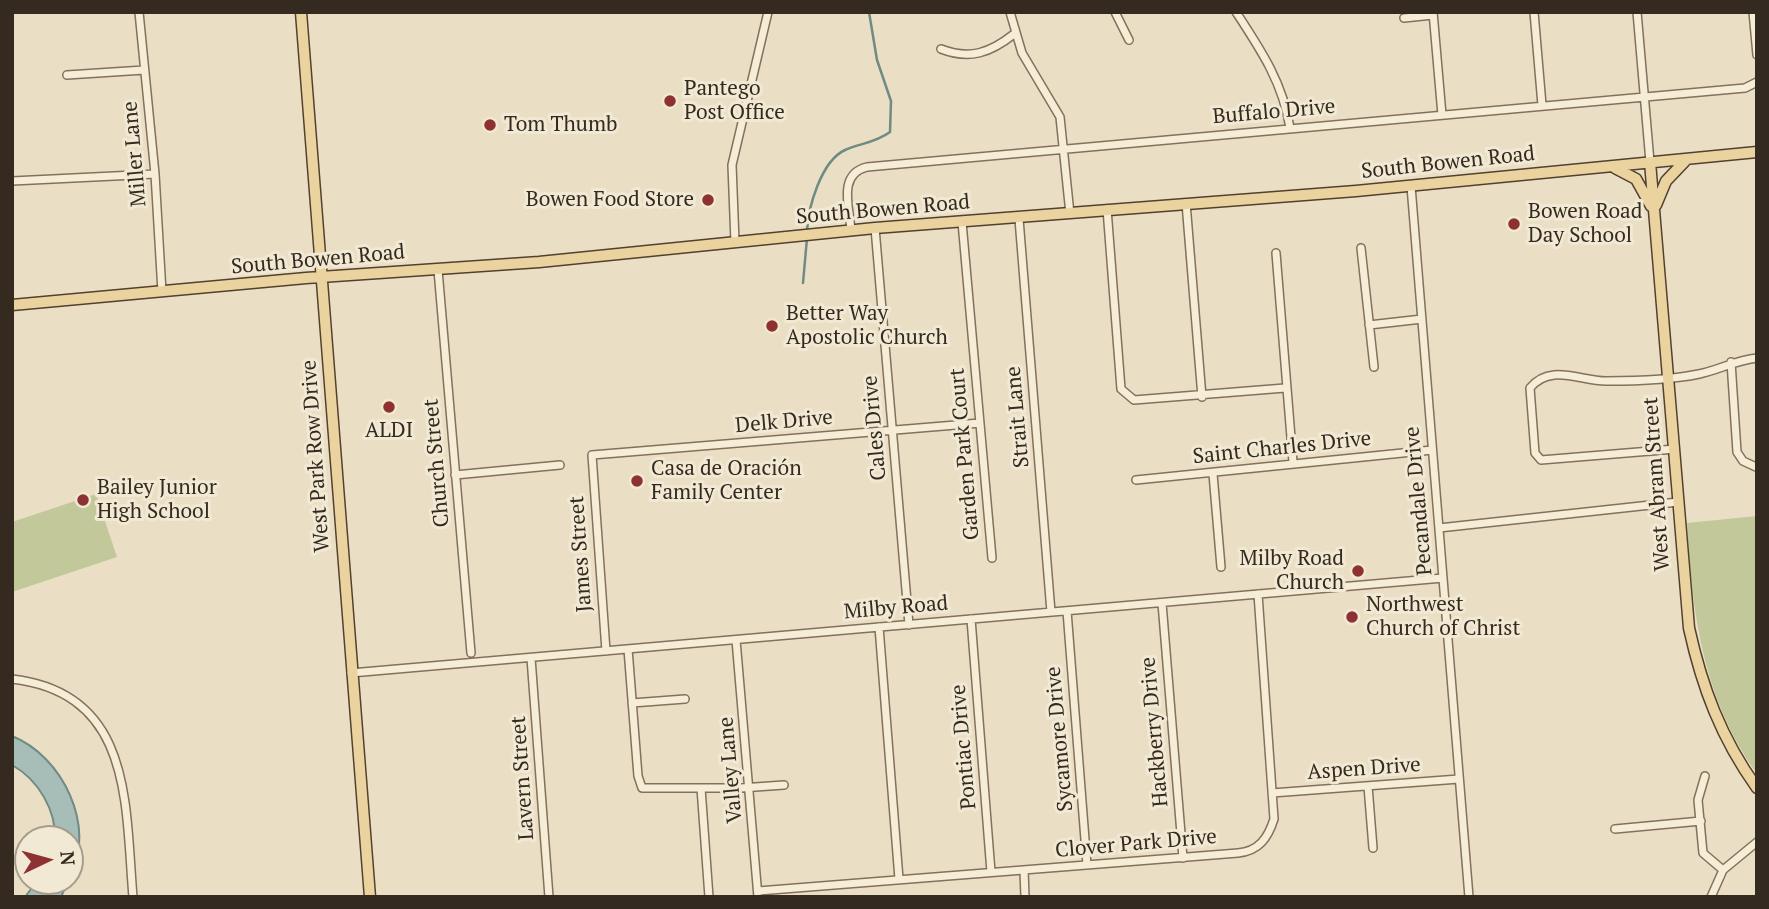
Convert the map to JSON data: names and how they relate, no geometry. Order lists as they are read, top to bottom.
{
  "streets": {
    "main road": ["South Bowen Road", "West Park Row Drive", "West Abram Street"],
    "street": [
      "Buffalo Drive",
      "Miller Lane",
      "Strait Lane",
      "Delk Drive",
      "Cales Drive",
      "Saint Charles Drive",
      "Garden Park Court",
      "Church Street",
      "Pecandale Drive",
      "James Street",
      "Milby Road",
      "Hackberry Drive",
      "Sycamore Drive",
      "Pontiac Drive",
      "Aspen Drive",
      "Valley Lane",
      "Lavern Street",
      "Clover Park Drive"
    ]
  },
  "crossings": [
    ["Buffalo Drive", "South Bowen Road"],
    ["Miller Lane", "South Bowen Road"],
    ["South Bowen Road", "Strait Lane"],
    ["South Bowen Road", "Cales Drive"],
    ["South Bowen Road", "Garden Park Court"],
    ["South Bowen Road", "West Park Row Drive"],
    ["South Bowen Road", "Church Street"],
    ["South Bowen Road", "West Abram Street"],
    ["South Bowen Road", "Pecandale Drive"],
    ["Strait Lane", "Milby Road"],
    ["Delk Drive", "Cales Drive"],
    ["Delk Drive", "Garden Park Court"],
    ["Delk Drive", "James Street"],
    ["Cales Drive", "Milby Road"],
    ["Saint Charles Drive", "Pecandale Drive"],
    ["West Park Row Drive", "Milby Road"],
    ["Pecandale Drive", "Milby Road"],
    ["Pecandale Drive", "Aspen Drive"],
    ["James Street", "Milby Road"],
    ["Milby Road", "Hackberry Drive"],
    ["Milby Road", "Sycamore Drive"],
    ["Milby Road", "Pontiac Drive"],
    ["Milby Road", "Valley Lane"],
    ["Milby Road", "Lavern Street"],
    ["Milby Road", "Clover Park Drive"],
    ["Hackberry Drive", "Clover Park Drive"],
    ["Sycamore Drive", "Clover Park Drive"],
    ["Pontiac Drive", "Clover Park Drive"],
    ["Aspen Drive", "Clover Park Drive"],
    ["Valley Lane", "Clover Park Drive"]
  ],
  "places": [
    "Pantego Post Office",
    "Tom Thumb",
    "Bowen Food Store",
    "Bowen Road Day School",
    "Better Way Apostolic Church",
    "ALDI",
    "Casa de Oración Family Center",
    "Bailey Junior High School",
    "Milby Road Church",
    "Northwest Church of Christ"
  ],
  "north": "right"
}
